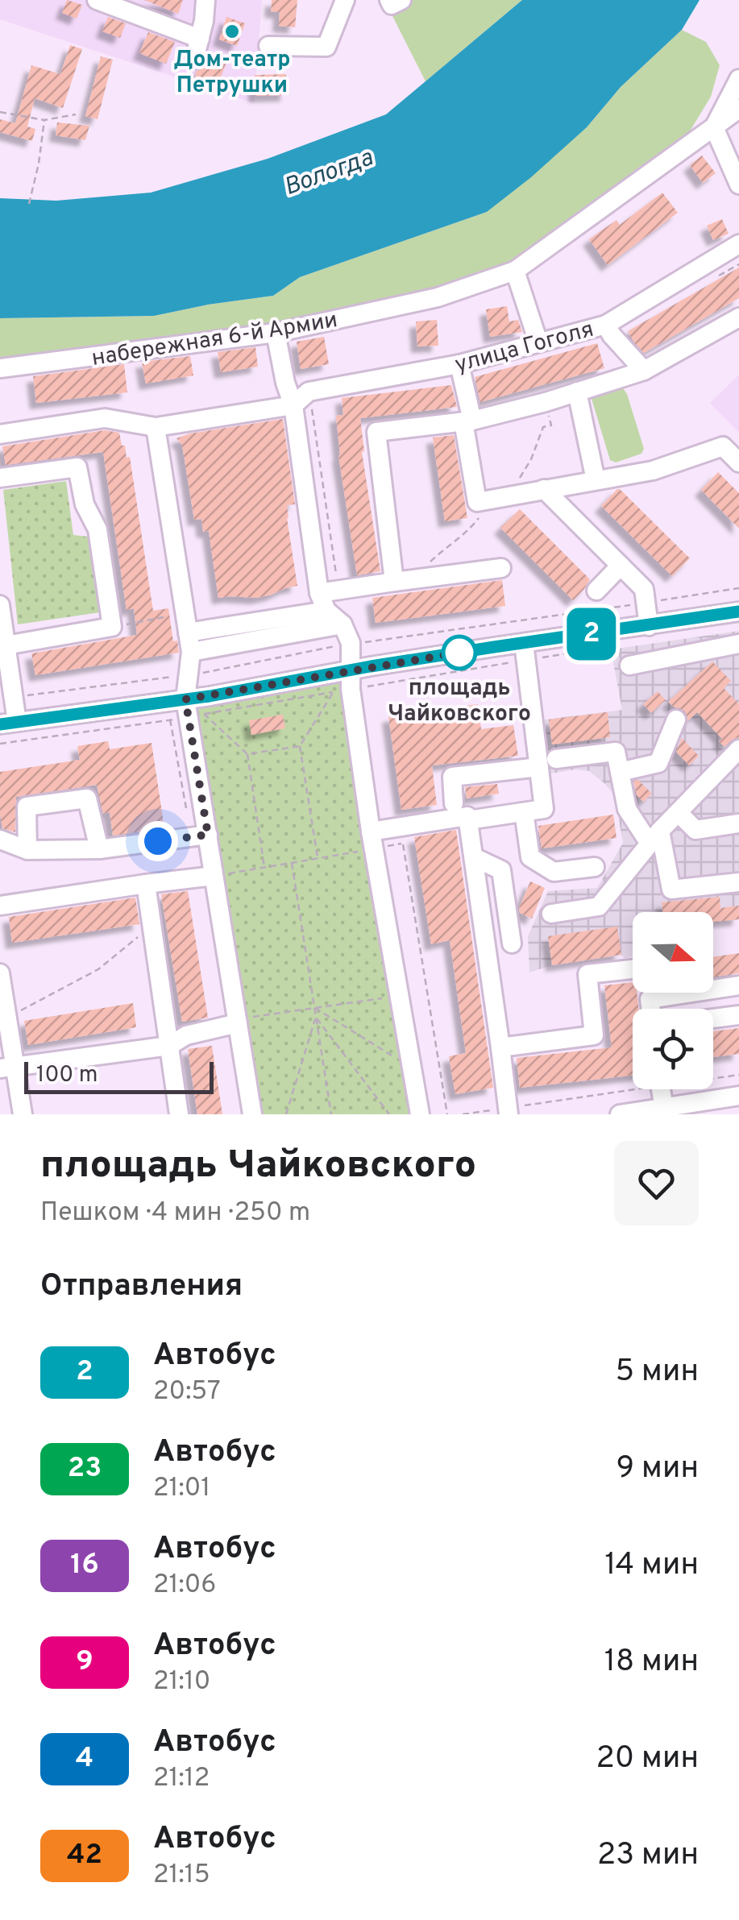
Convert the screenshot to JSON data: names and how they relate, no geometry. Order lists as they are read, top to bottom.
{
  "streets": {
    "street": ["набережная 6-й Армии", "улица Гоголя"]
  },
  "water": ["Вологда"],
  "places": ["Дом-театр Петрушки", "площадь Чайковского"],
  "lines": ["bus line 2"],
  "scale_bar": "100 m",
  "north": "right",
  "page": {
    "on_map": "2",
    "scale": "100 m",
    "heading": [
      ["площадь Чайковского", "Пешком · 4 мин · 250 m"],
      "Отправления"
    ],
    "list": [
      {
        "mark": "2",
        "name": "Автобус",
        "note": "20:57",
        "value": "5 мин"
      },
      {
        "mark": "23",
        "name": "Автобус",
        "note": "21:01",
        "value": "9 мин"
      },
      {
        "mark": "16",
        "name": "Автобус",
        "note": "21:06",
        "value": "14 мин"
      },
      {
        "mark": "9",
        "name": "Автобус",
        "note": "21:10",
        "value": "18 мин"
      },
      {
        "mark": "4",
        "name": "Автобус",
        "note": "21:12",
        "value": "20 мин"
      },
      {
        "mark": "42",
        "name": "Автобус",
        "note": "21:15",
        "value": "23 мин"
      }
    ]
  }
}
